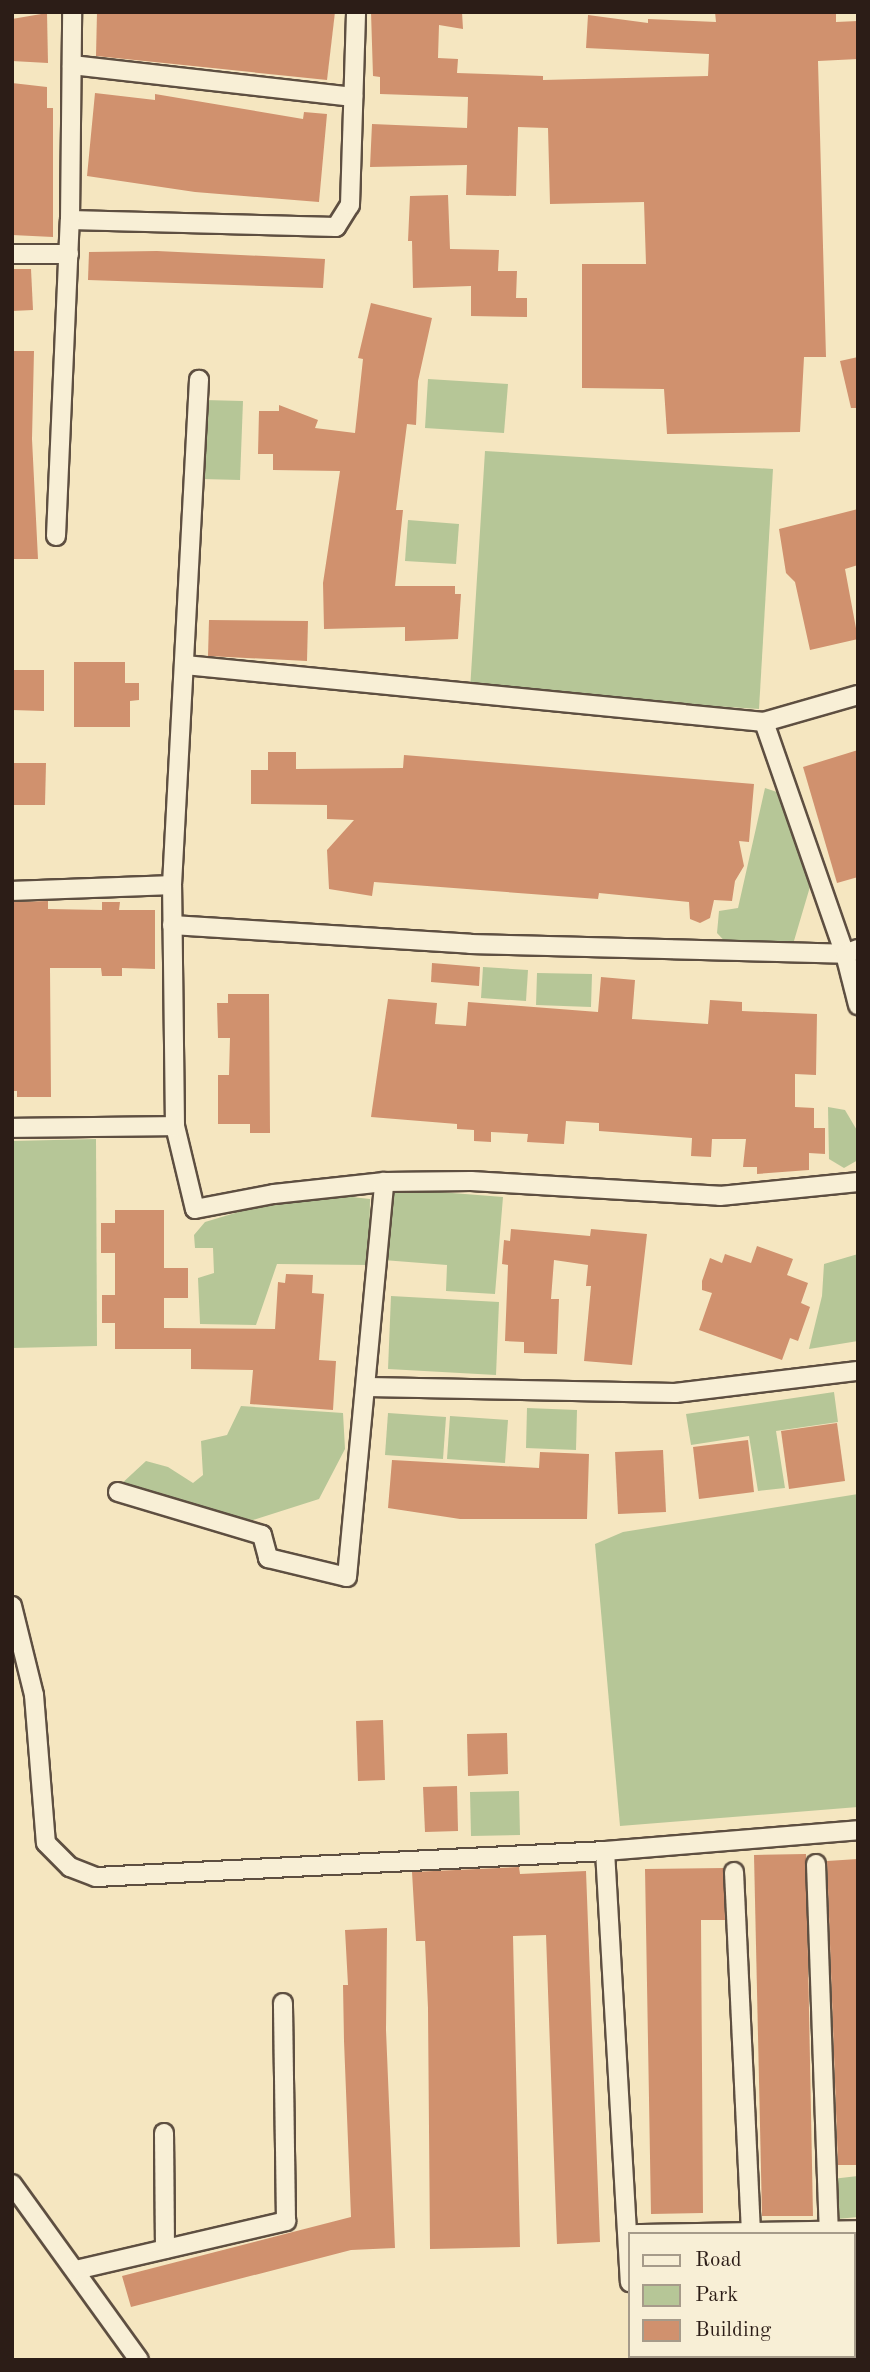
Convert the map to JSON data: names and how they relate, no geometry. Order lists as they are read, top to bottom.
{
  "legend": ["Road", "Park", "Building"]
}
